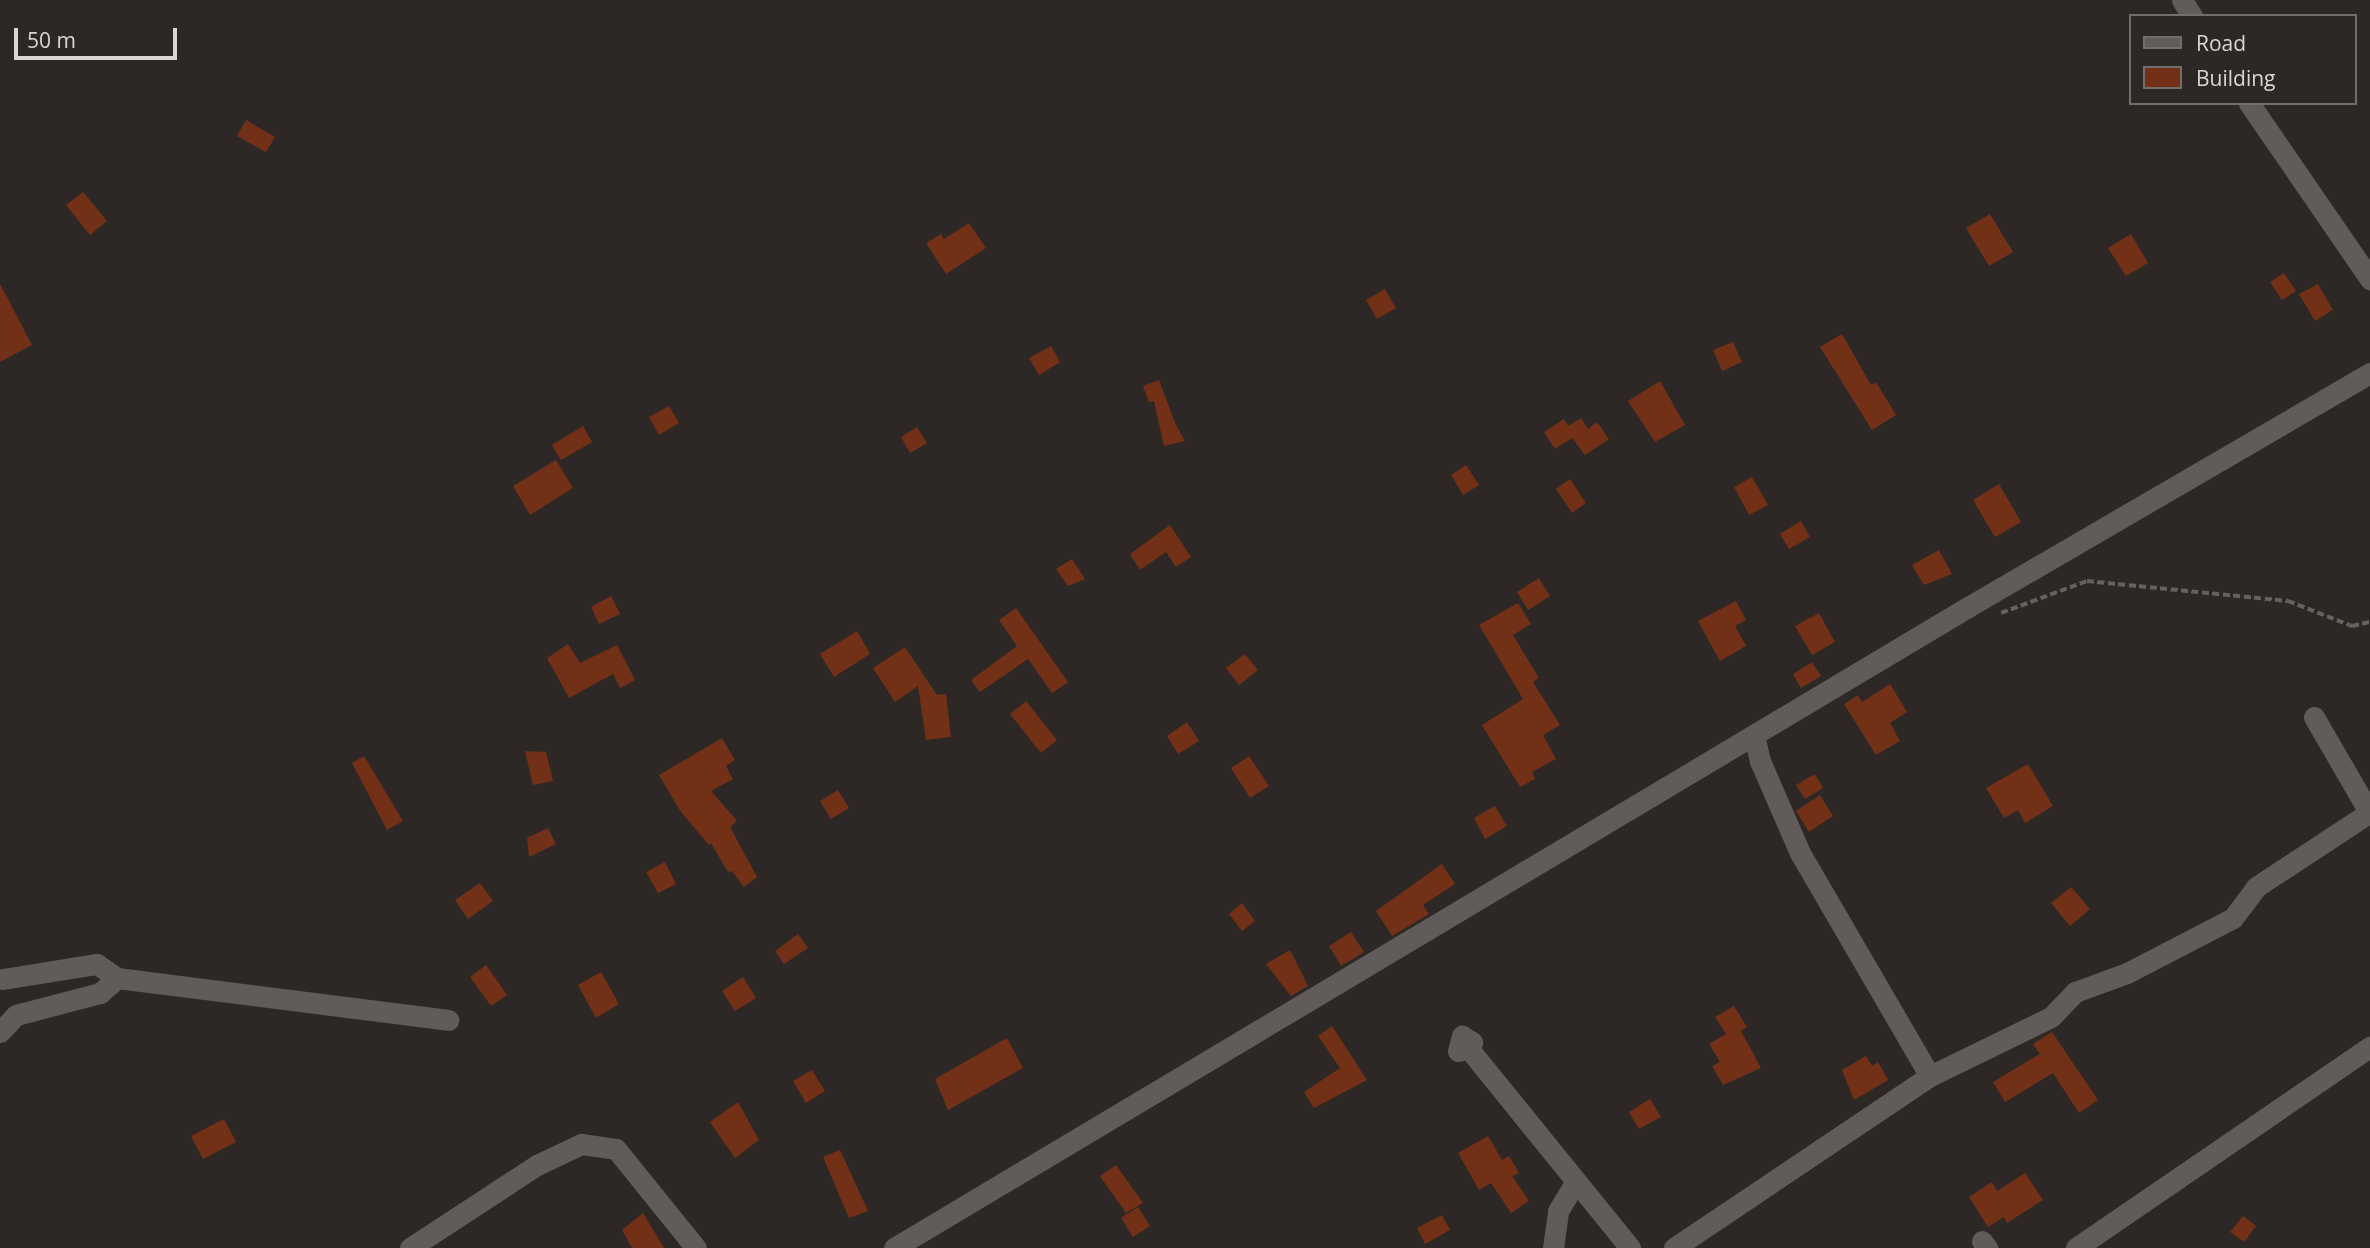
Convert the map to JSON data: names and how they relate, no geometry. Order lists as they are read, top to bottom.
{
  "legend": ["Road", "Building"],
  "scale_bar": "50 m"
}
